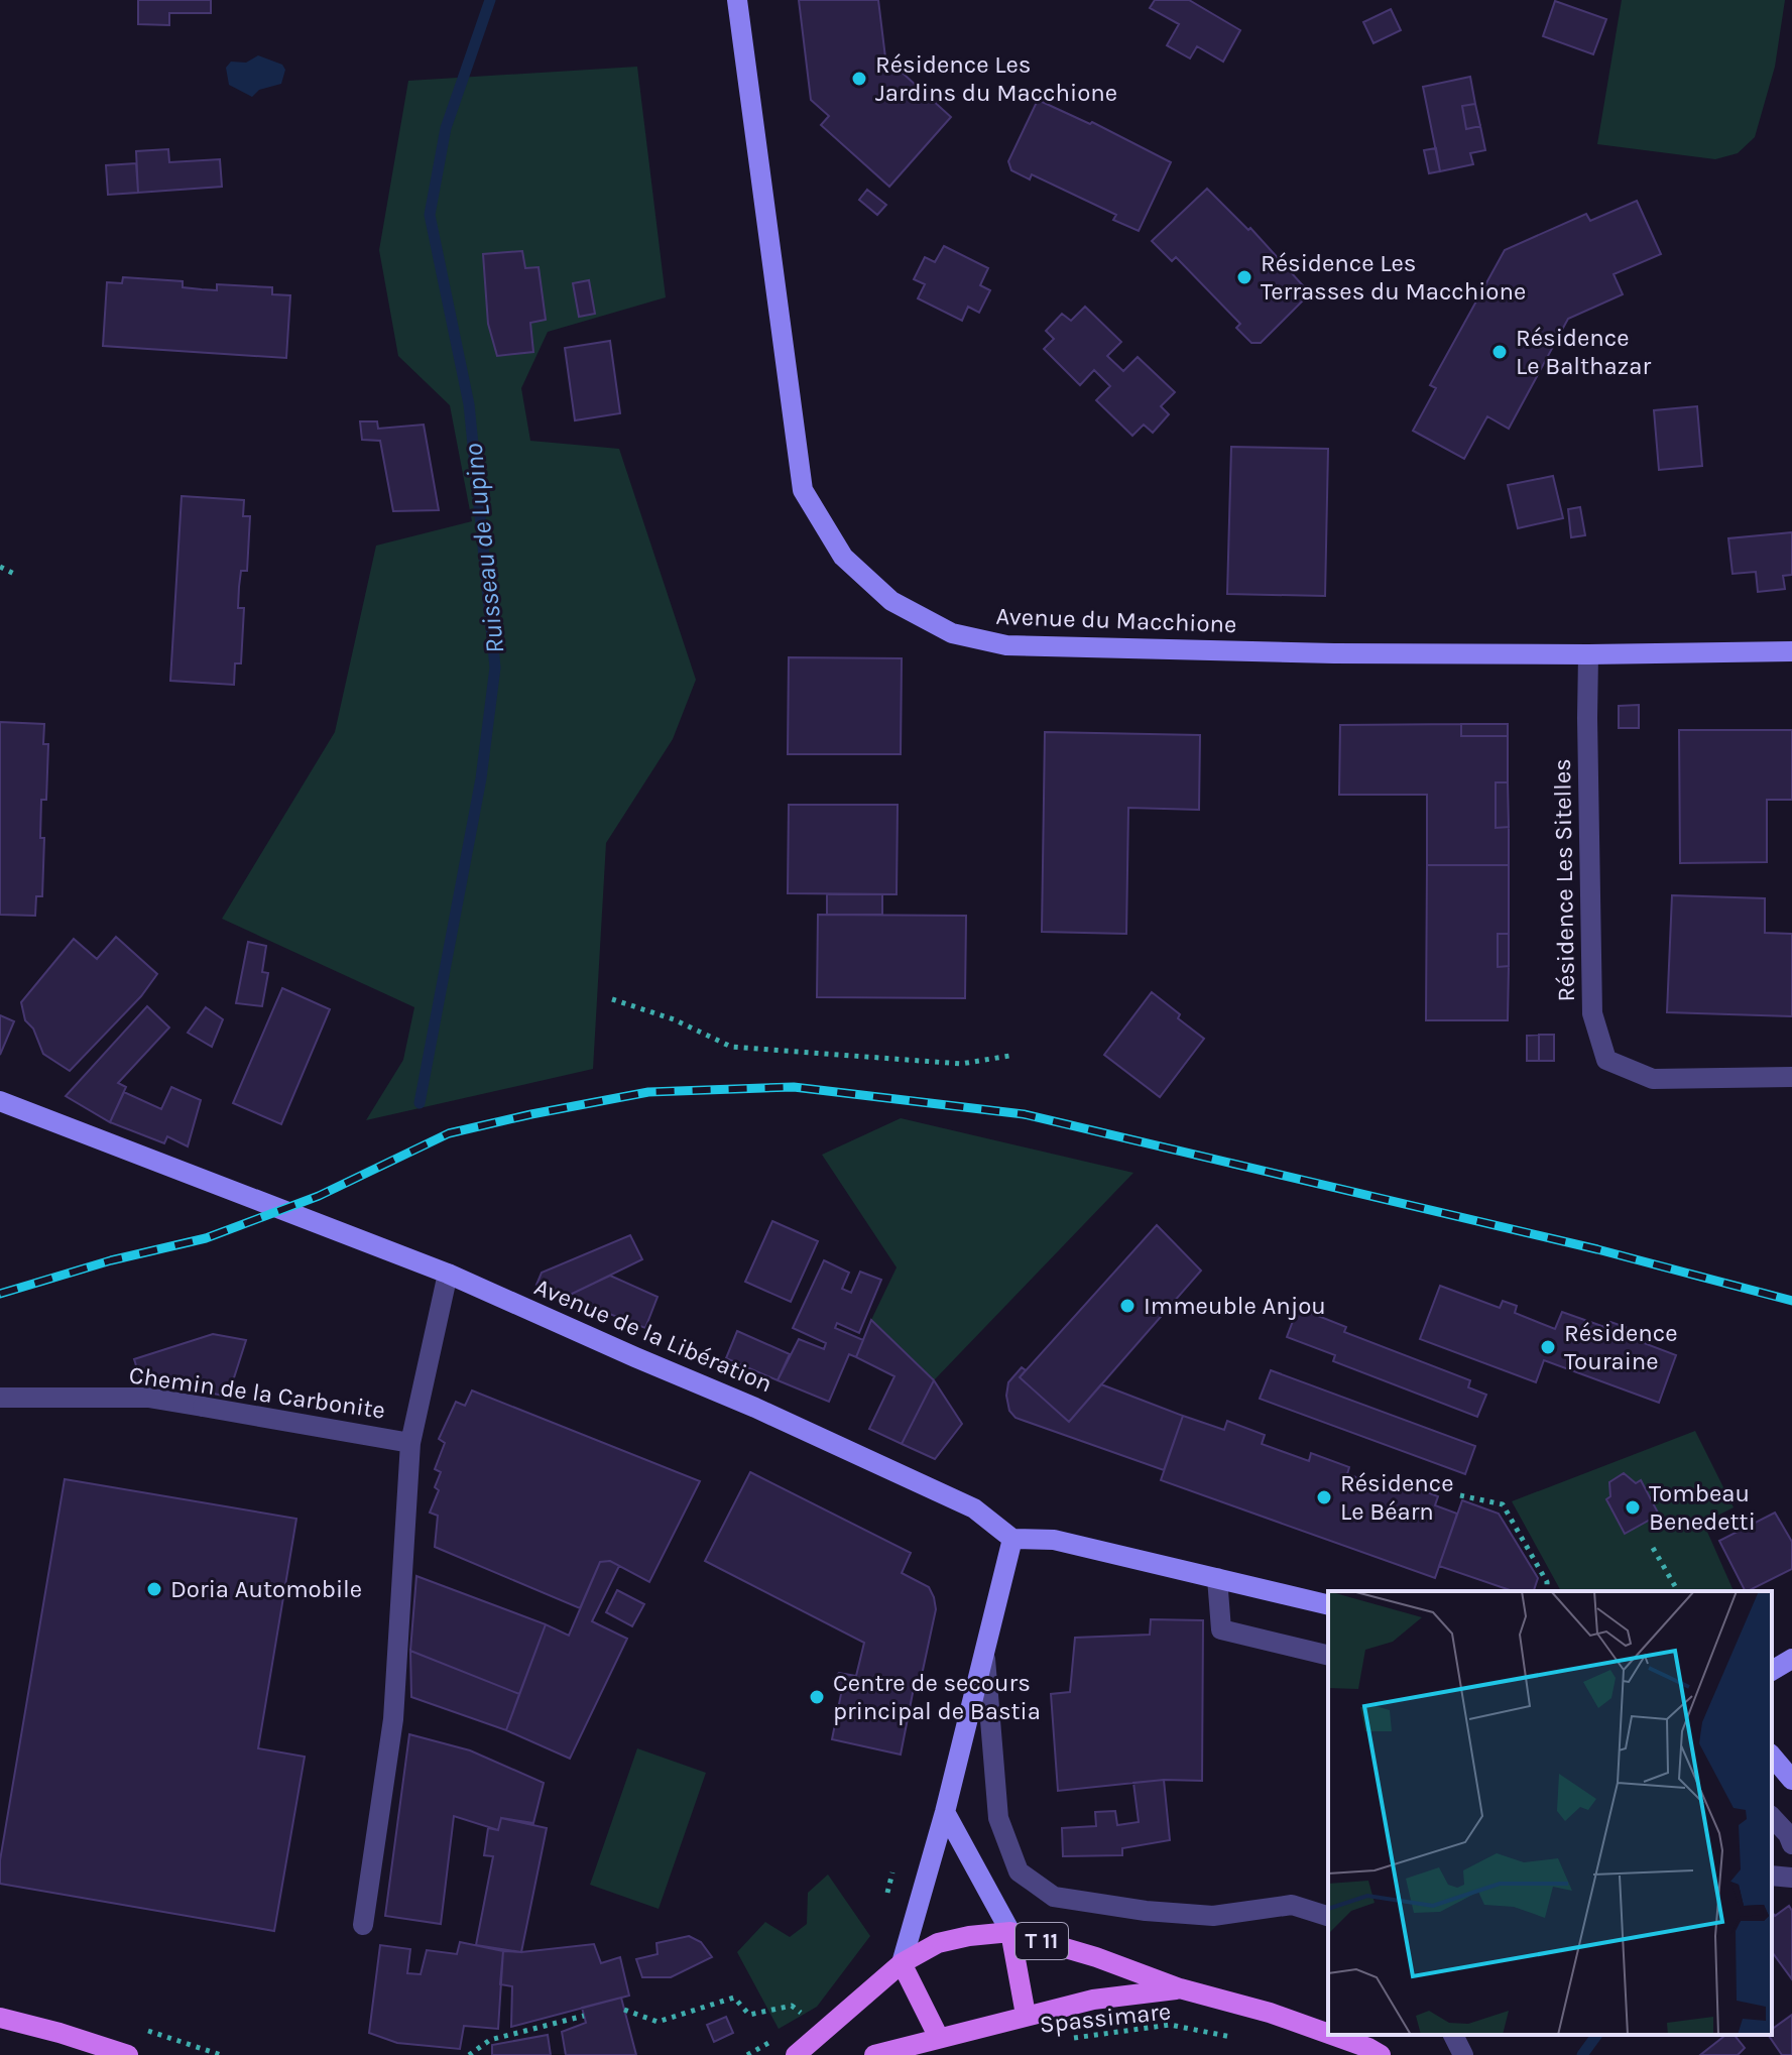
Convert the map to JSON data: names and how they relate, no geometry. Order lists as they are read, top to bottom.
{
  "streets": {
    "main road": ["Avenue du Macchione", "Avenue de la Libération", "T 11"],
    "street": ["Résidence Les Sitelles", "Chemin de la Carbonite"],
    "path": ["Spassimare"]
  },
  "crossings": [
    ["Avenue du Macchione", "Résidence Les Sitelles"]
  ],
  "water": ["Ruisseau de Lupino"],
  "places": [
    "Résidence Les Jardins du Macchione",
    "Résidence Les Terrasses du Macchione",
    "Résidence Le Balthazar",
    "Immeuble Anjou",
    "Résidence Touraine",
    "Résidence Le Béarn",
    "Tombeau Benedetti",
    "Doria Automobile",
    "Centre de secours principal de Bastia"
  ]
}
